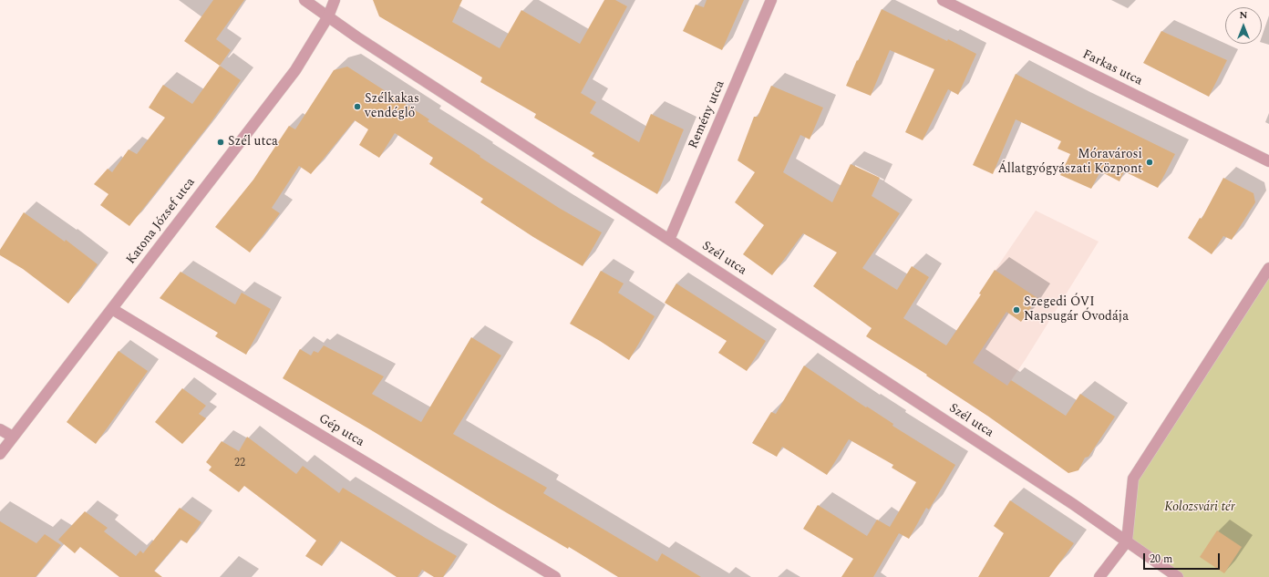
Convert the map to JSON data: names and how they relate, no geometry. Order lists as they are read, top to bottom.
{
  "streets": {
    "street": [
      "Farkas utca",
      "Remény utca",
      "Katona József utca",
      "Szél utca",
      "Gép utca"
    ]
  },
  "crossings": [
    ["Remény utca", "Szél utca"],
    ["Katona József utca", "Szél utca"],
    ["Katona József utca", "Gép utca"]
  ],
  "parks": ["Kolozsvári tér"],
  "places": [
    "Szélkakas vendéglő",
    "Szél utca",
    "Móravárosi Állatgyógyászati Központ",
    "Szegedi ÓVI Napsugár Óvodája"
  ],
  "house_numbers": ["22"],
  "scale_bar": "20 m",
  "north": "top"
}
